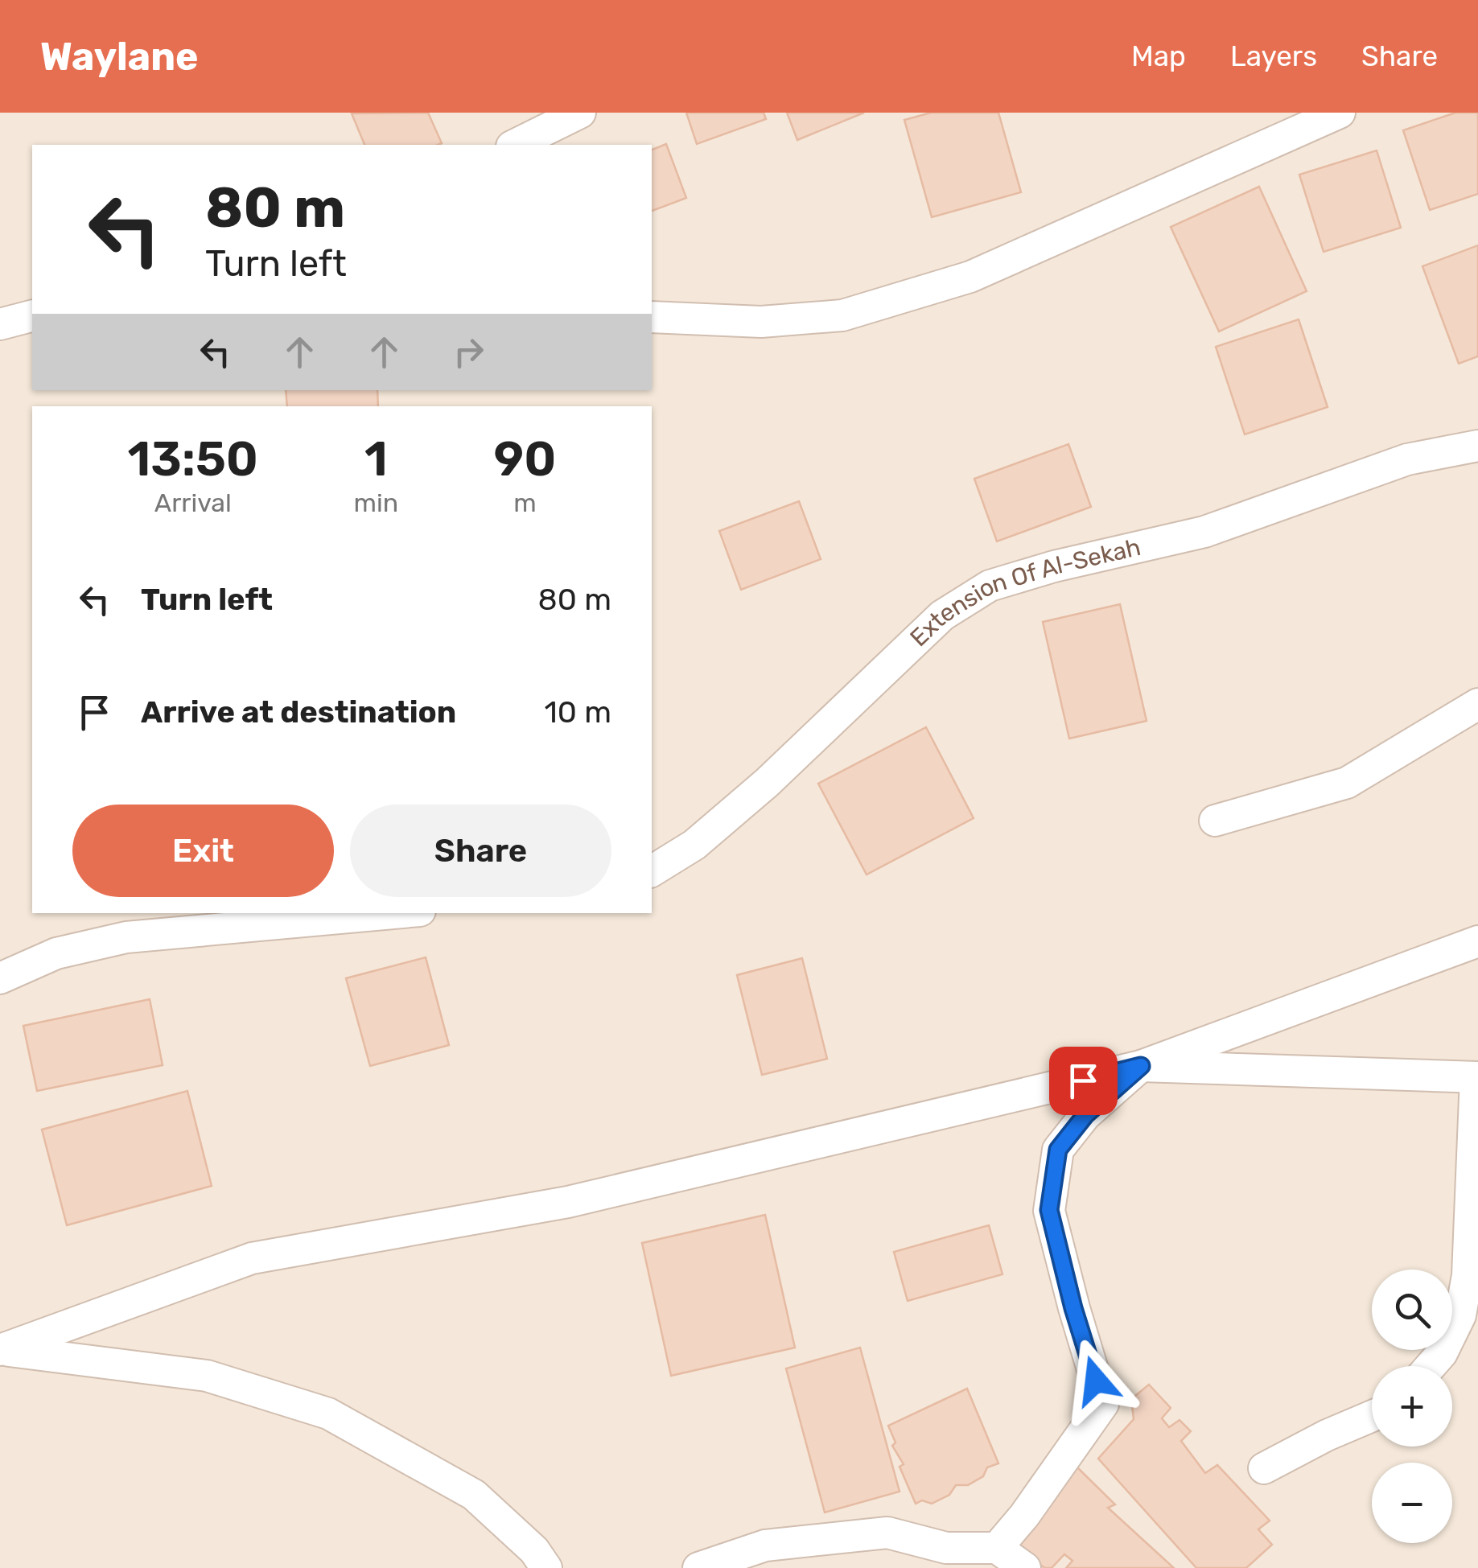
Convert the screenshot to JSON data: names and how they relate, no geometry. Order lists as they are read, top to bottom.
{
  "streets": {
    "street": ["Extension Of Al-Sekah"]
  },
  "page": {
    "header": "Waylane",
    "nav": ["Map", "Layers", "Share"],
    "turn": ["80 m", "Turn left"],
    "eta": [
      "13:50",
      "Arrival",
      "1",
      "min",
      "90",
      "m"
    ],
    "list": [
      {
        "name": "Turn left",
        "value": "80 m"
      },
      {
        "name": "Arrive at destination",
        "value": "10 m"
      }
    ],
    "buttons": ["Exit", "Share"],
    "map_buttons": ["+", "−"]
  }
}
